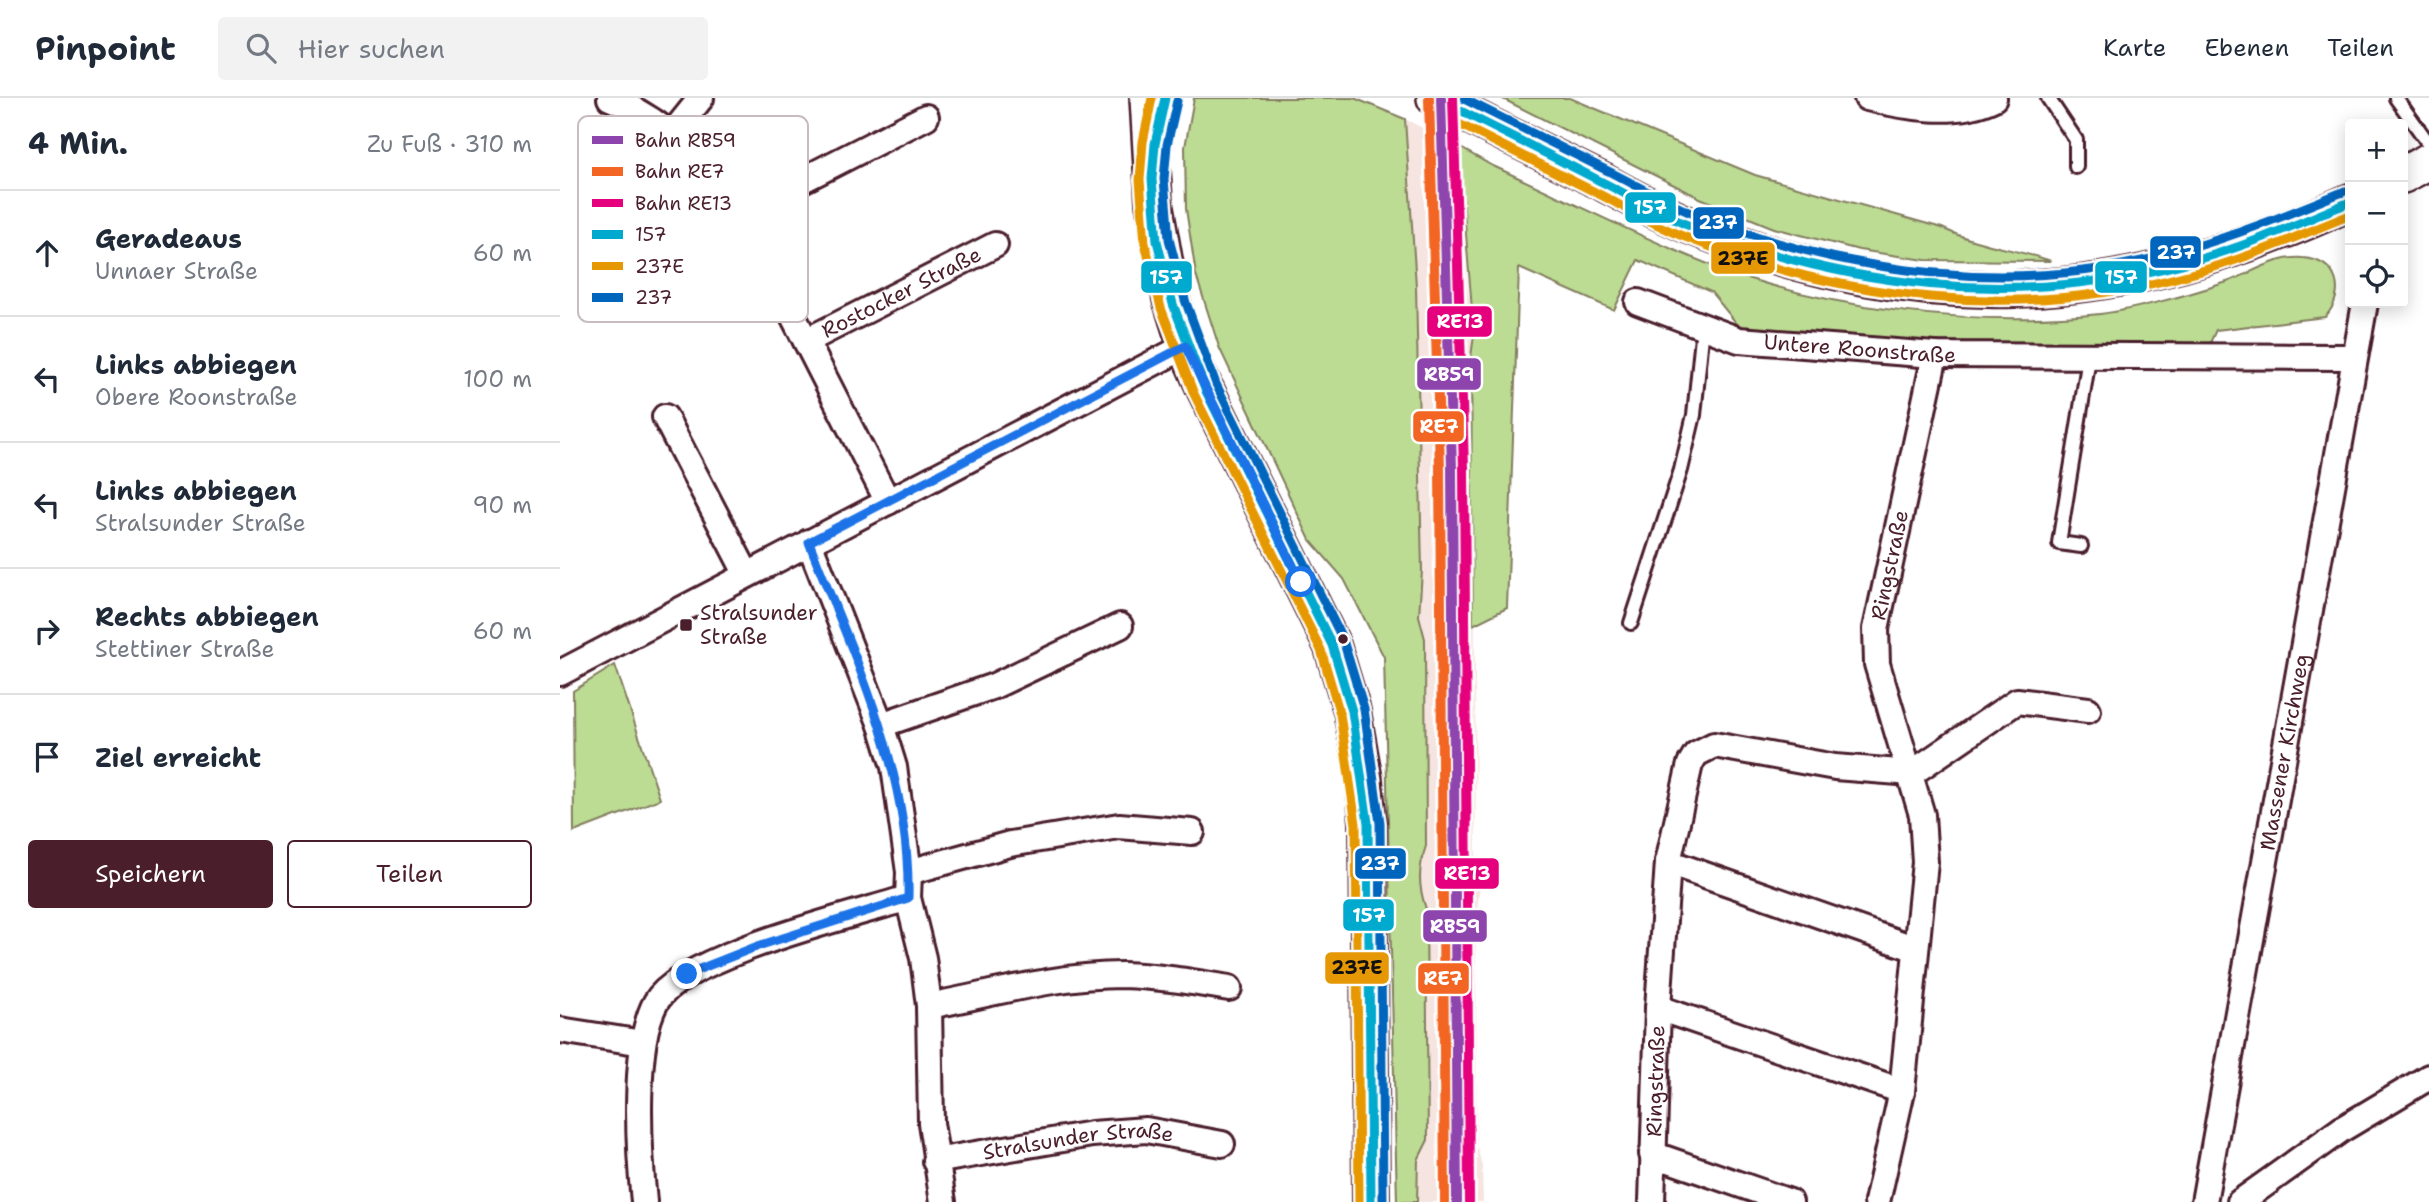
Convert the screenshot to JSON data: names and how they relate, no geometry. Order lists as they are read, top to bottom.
{
  "streets": {
    "street": [
      "Rostocker Straße",
      "Untere Roonstraße",
      "Ringstraße",
      "Massener Kirchweg",
      "Stralsunder Straße"
    ]
  },
  "crossings": [
    ["Untere Roonstraße", "Ringstraße"],
    ["Untere Roonstraße", "Massener Kirchweg"]
  ],
  "places": {
    "transit": ["Stralsunder Straße"]
  },
  "lines": [
    "rail line RB59",
    "rail line RE7",
    "rail line RE13",
    "transit line 157",
    "transit line 237E",
    "transit line 237"
  ],
  "legend": [
    "Bahn RB59",
    "Bahn RE7",
    "Bahn RE13",
    "157",
    "237E",
    "237"
  ],
  "page": {
    "header": "Pinpoint",
    "search": "Hier suchen",
    "nav": ["Karte", "Ebenen", "Teilen"],
    "heading": ["4 Min.", "Zu Fuß · 310 m"],
    "map_buttons": ["+", "−"],
    "list": [
      ["Geradeaus", "Unnaer Straße", "60 m"],
      ["Links abbiegen", "Obere Roonstraße", "100 m"],
      ["Links abbiegen", "Stralsunder Straße", "90 m"],
      ["Rechts abbiegen", "Stettiner Straße", "60 m"],
      "Ziel erreicht"
    ],
    "buttons": ["Speichern", "Teilen"]
  }
}
